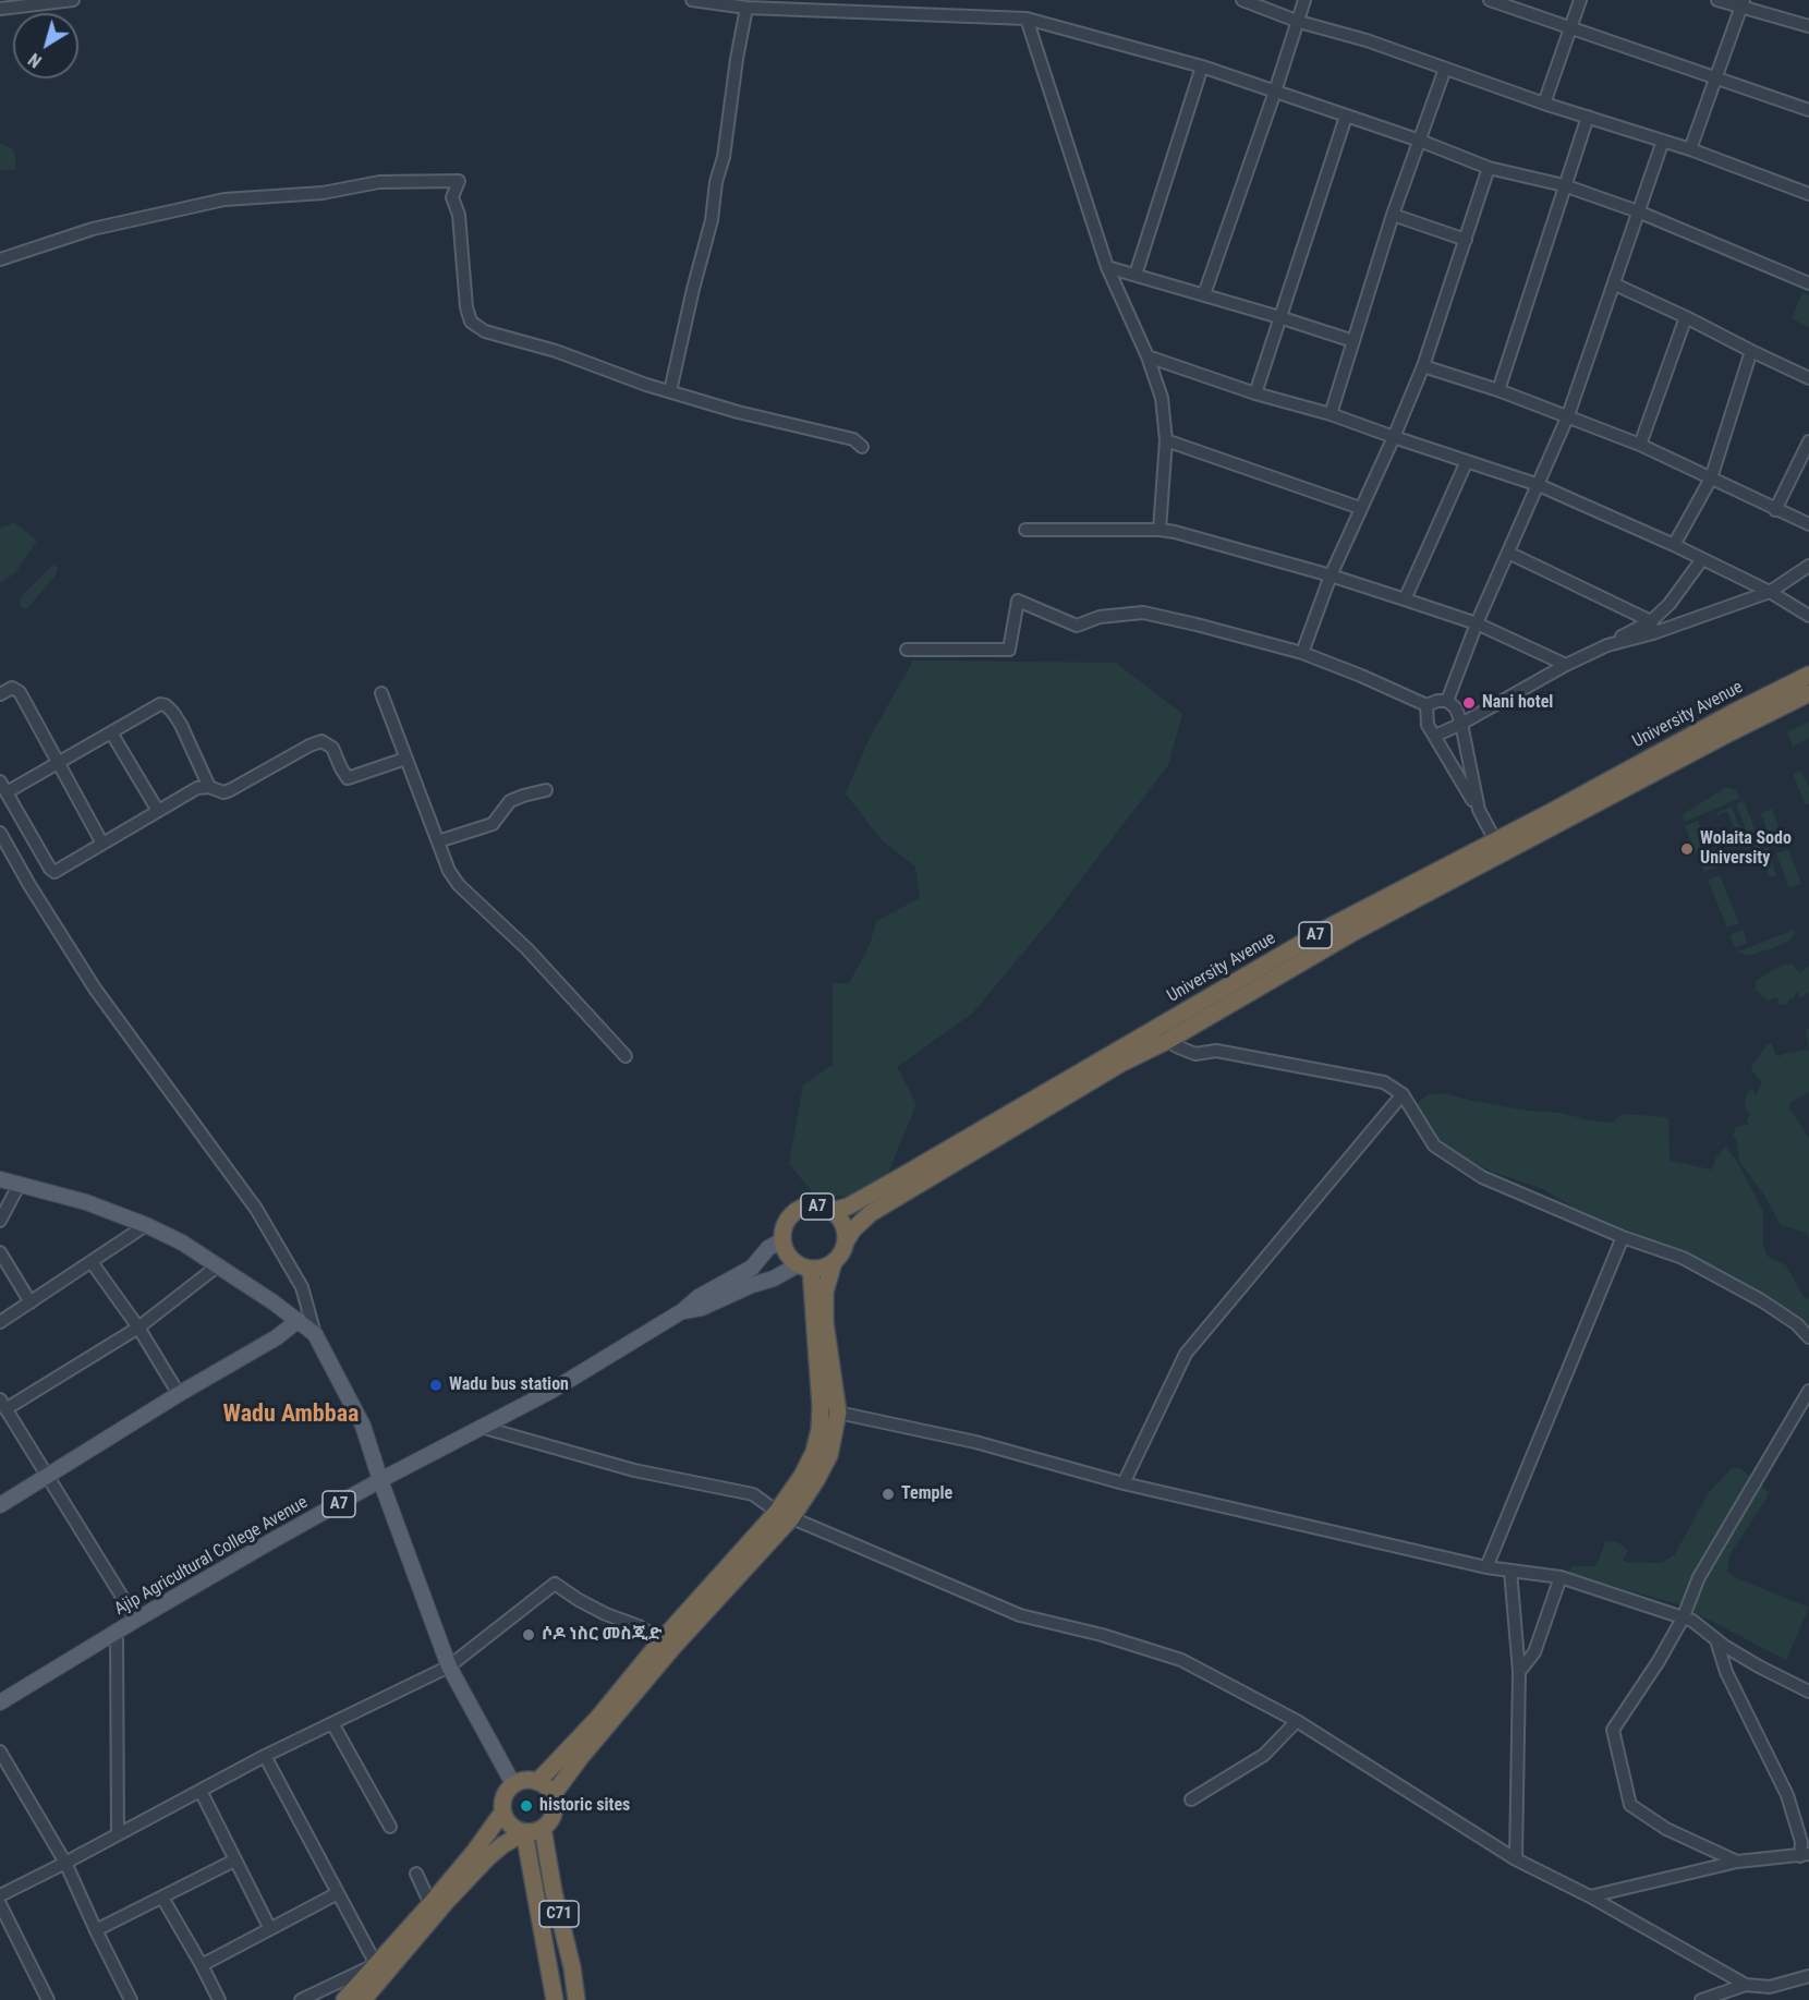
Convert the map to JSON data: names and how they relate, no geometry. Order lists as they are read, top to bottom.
{
  "streets": {
    "highway": ["University Avenue", "A7", "C71"],
    "main road": ["Ajip Agricultural College Avenue"]
  },
  "crossings": [
    ["University Avenue", "A7"],
    ["A7", "Ajip Agricultural College Avenue"],
    ["A7", "C71"]
  ],
  "districts": ["Wadu Ambbaa"],
  "places": [
    "Nani hotel",
    "Wolaita Sodo University",
    "Wadu bus station",
    "Temple",
    "ሶዶ ነስር መስጂድ",
    "historic sites"
  ],
  "north": "bottom left"
}
